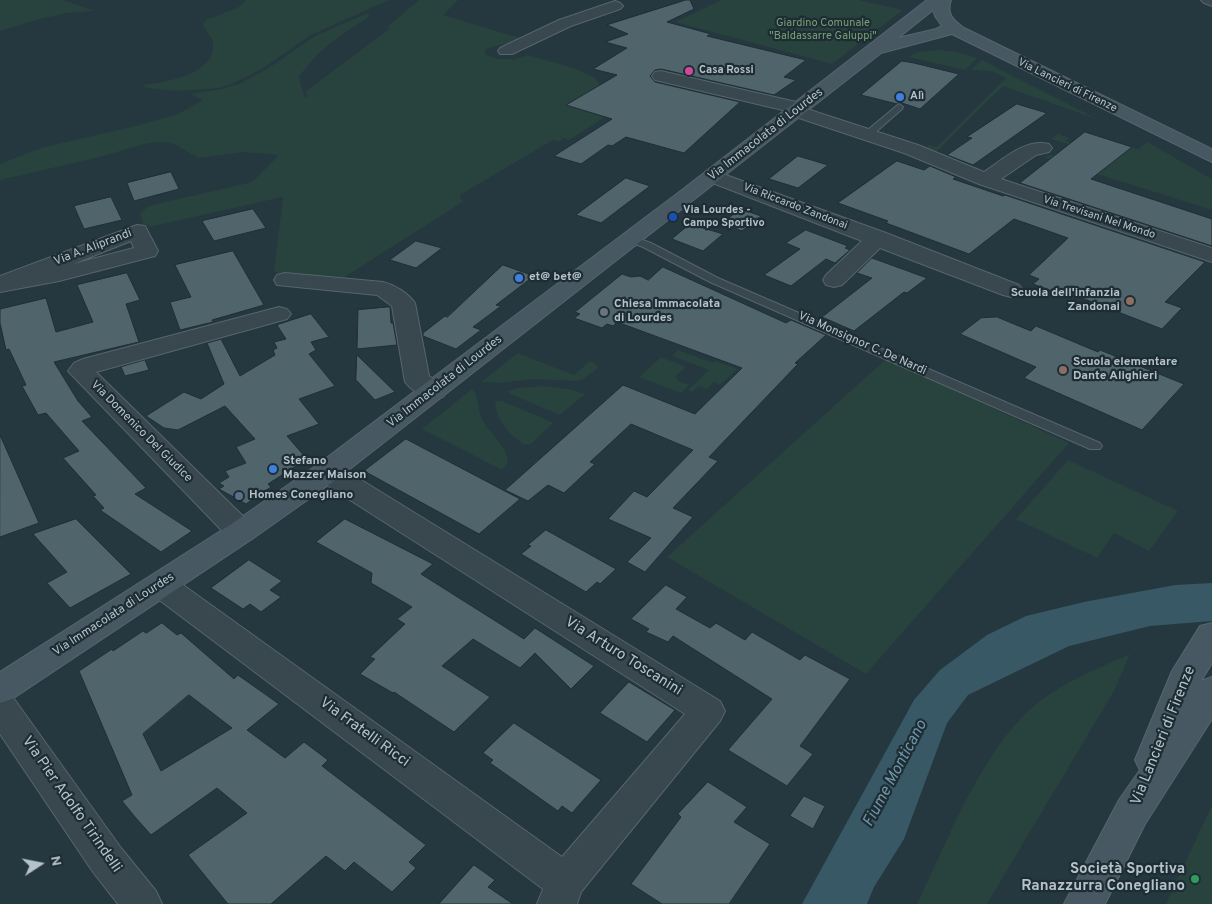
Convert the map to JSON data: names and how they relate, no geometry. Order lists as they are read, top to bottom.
{
  "streets": {
    "street": [
      "Via Lancieri di Firenze",
      "Via Immacolata di Lourdes",
      "Via Riccardo Zandonai",
      "Via Trevisani Nel Mondo",
      "Via A. Aliprandi",
      "Via Domenico Del Giudice",
      "Via Arturo Toscanini",
      "Via Fratelli Ricci",
      "Via Pier Adolfo Tirindelli"
    ],
    "lane": ["Via Monsignor C. De Nardi"]
  },
  "crossings": [
    ["Via Lancieri di Firenze", "Via Immacolata di Lourdes"],
    ["Via Immacolata di Lourdes", "Via Riccardo Zandonai"],
    ["Via Immacolata di Lourdes", "Via Trevisani Nel Mondo"],
    ["Via Immacolata di Lourdes", "Via Monsignor C. De Nardi"],
    ["Via Immacolata di Lourdes", "Via Domenico Del Giudice"],
    ["Via Immacolata di Lourdes", "Via Arturo Toscanini"],
    ["Via Immacolata di Lourdes", "Via Fratelli Ricci"],
    ["Via Arturo Toscanini", "Via Fratelli Ricci"]
  ],
  "water": ["Fiume Monticano"],
  "parks": ["Giardino Comunale \"Baldassarre Galuppi\""],
  "places": [
    "Casa Rossi",
    "Alì",
    "Via Lourdes - Campo Sportivo",
    "et@ bet@",
    "Scuola dell'infanzia Zandonai",
    "Chiesa Immacolata di Lourdes",
    "Scuola elementare Dante Alighieri",
    "Stefano Mazzer Maison",
    "Homes Conegliano",
    "Società Sportiva Ranazzurra Conegliano"
  ],
  "north": "right"
}
